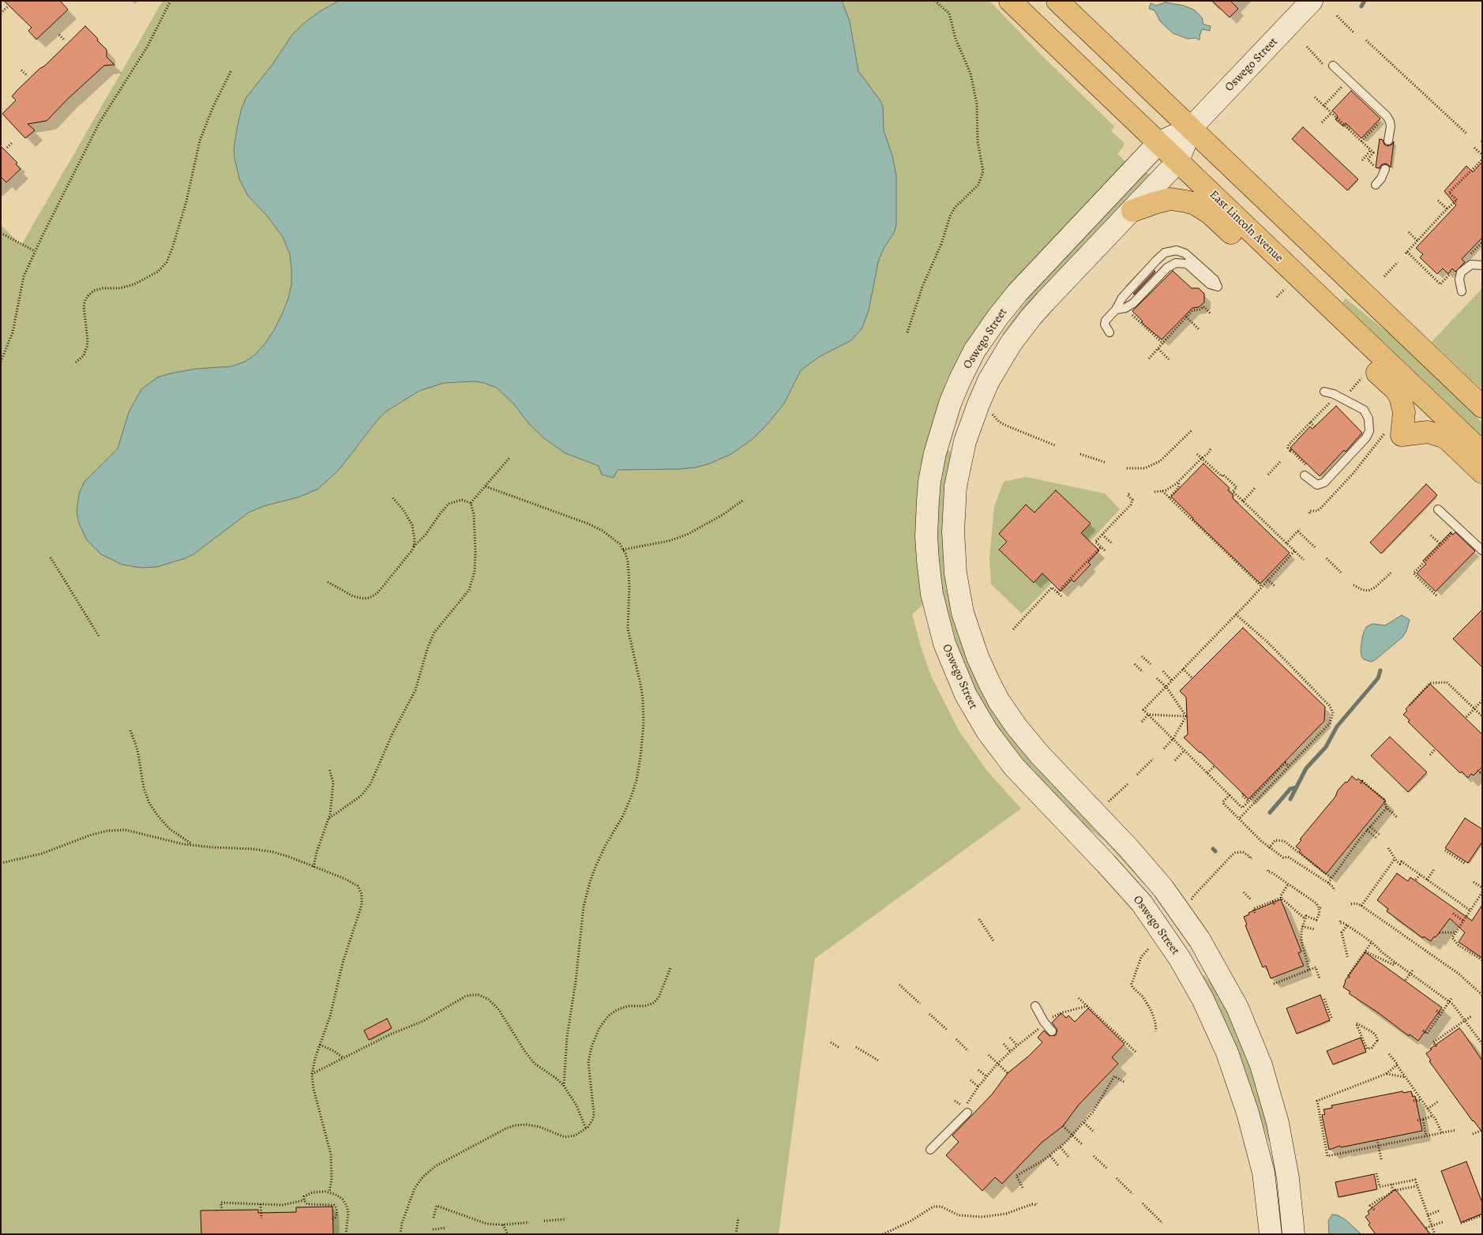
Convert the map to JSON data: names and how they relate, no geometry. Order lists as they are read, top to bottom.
{
  "streets": {
    "main road": ["Oswego Street", "East Lincoln Avenue"]
  },
  "crossings": [
    ["Oswego Street", "East Lincoln Avenue"]
  ]
}
